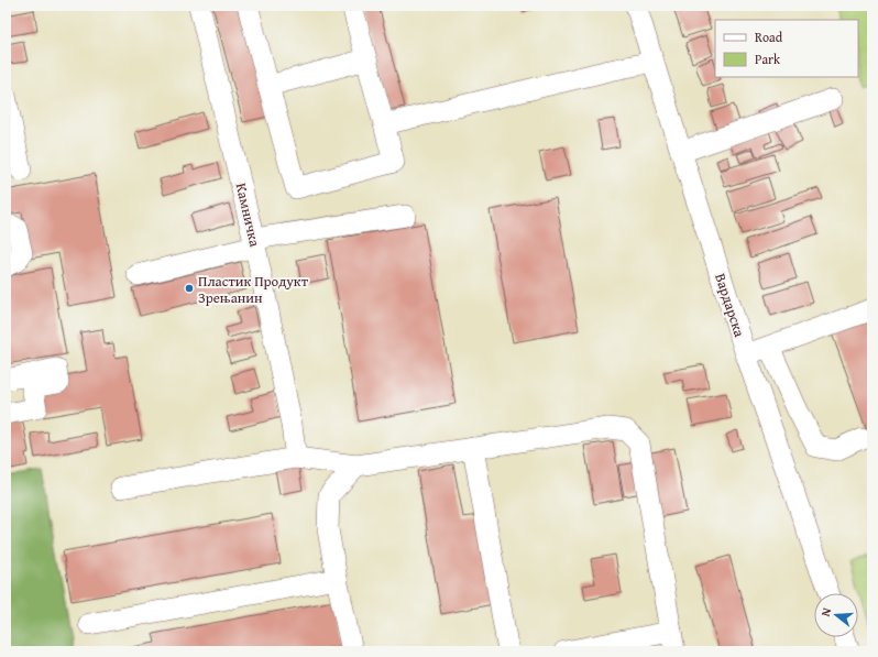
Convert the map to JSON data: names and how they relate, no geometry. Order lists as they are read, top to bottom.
{
  "streets": {
    "street": ["Камничка", "Вардарска"]
  },
  "places": ["Пластик Продукт Зрењанин"],
  "legend": ["Road", "Park"],
  "north": "left"
}
